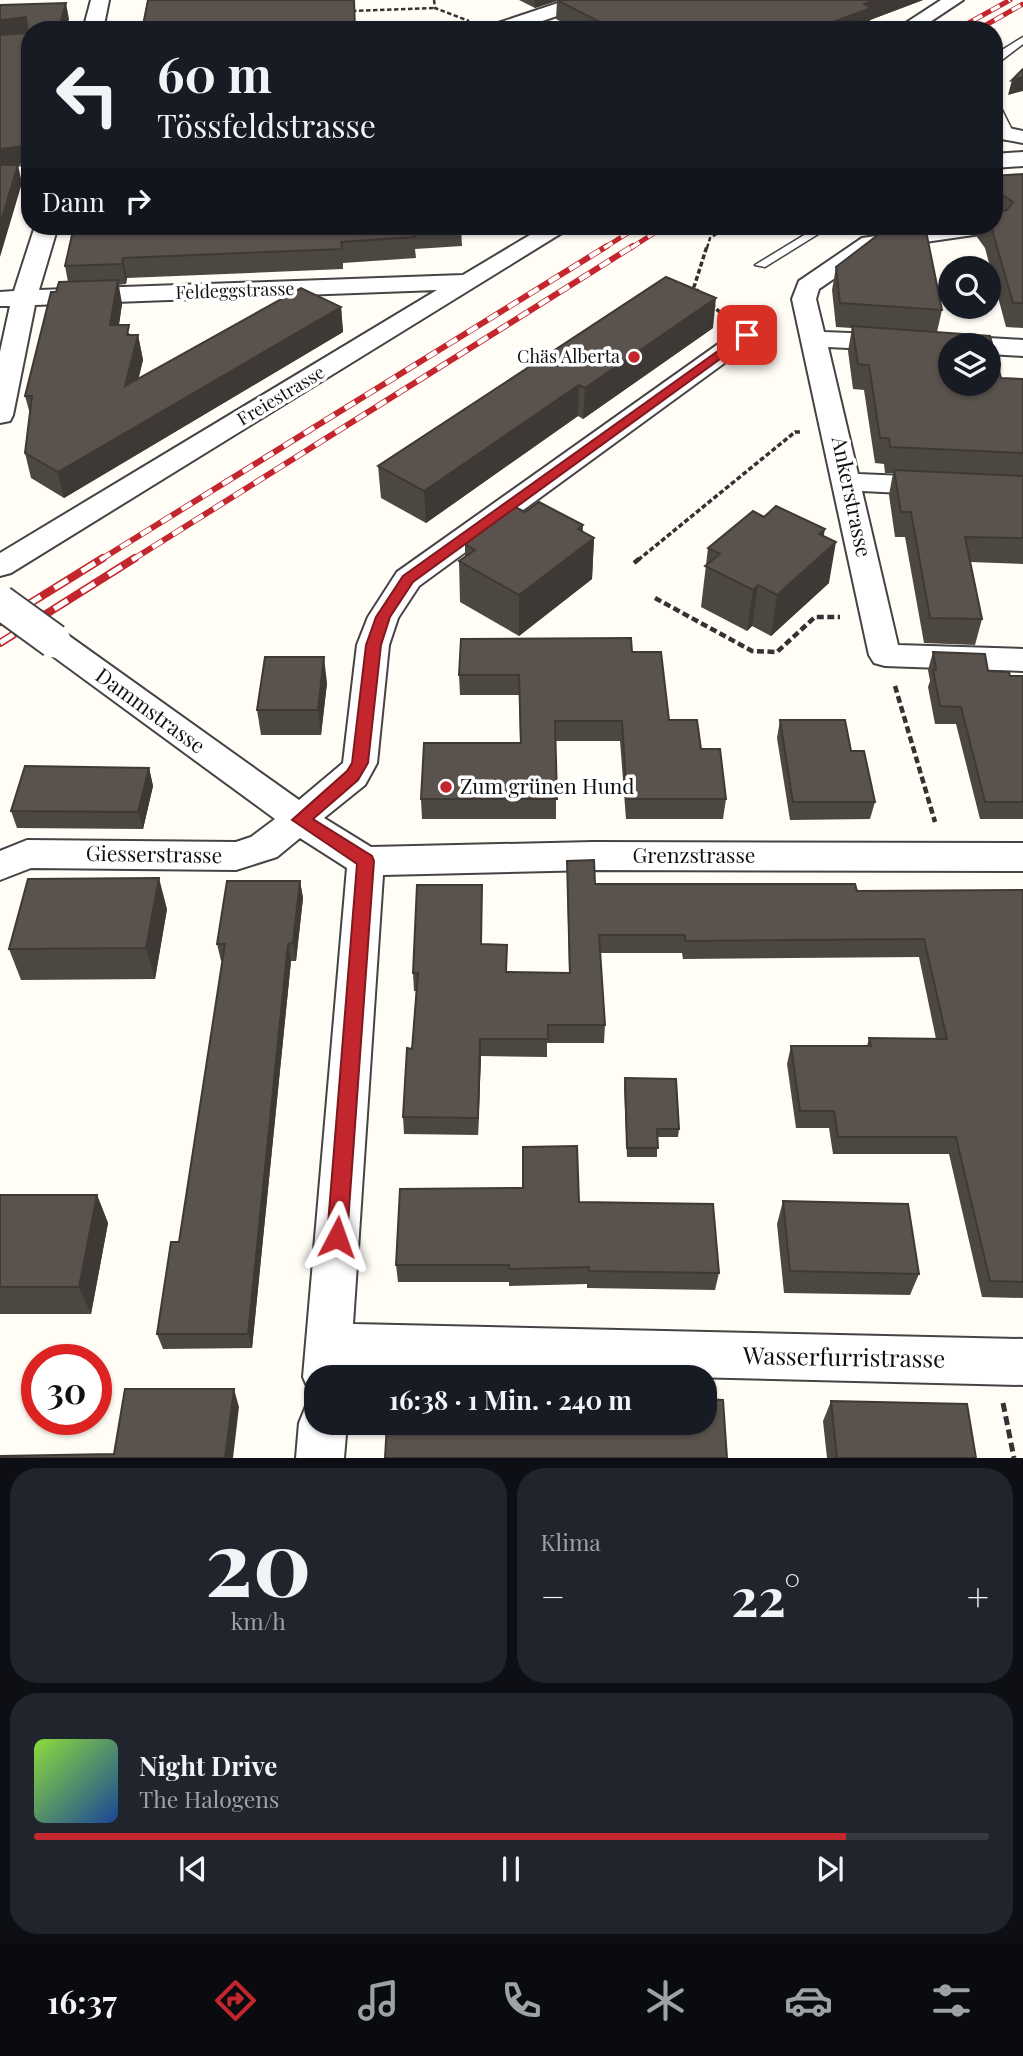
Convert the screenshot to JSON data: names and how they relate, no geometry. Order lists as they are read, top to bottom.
{
  "streets": {
    "street": [
      "Feldeggstrasse",
      "Freiestrasse",
      "Ankerstrasse",
      "Dammstrasse",
      "Giesserstrasse",
      "Grenzstrasse",
      "Wasserfurristrasse"
    ]
  },
  "crossings": [
    ["Feldeggstrasse", "Freiestrasse"],
    ["Dammstrasse", "Giesserstrasse"],
    ["Dammstrasse", "Grenzstrasse"]
  ],
  "places": ["Chäs Alberta", "Zum grünen Hund"],
  "page": {
    "turn": ["60 m", "Tössfeldstrasse"],
    "then": "Dann",
    "limit": "30",
    "trip": "16:38 · 1 Min. · 240 m",
    "tile": [
      ["20", "km/h"],
      "Klima"
    ],
    "heat": ["−", "22°", "+"],
    "song": ["Night Drive", "The Halogens"],
    "tabs": "16:37"
  }
}
